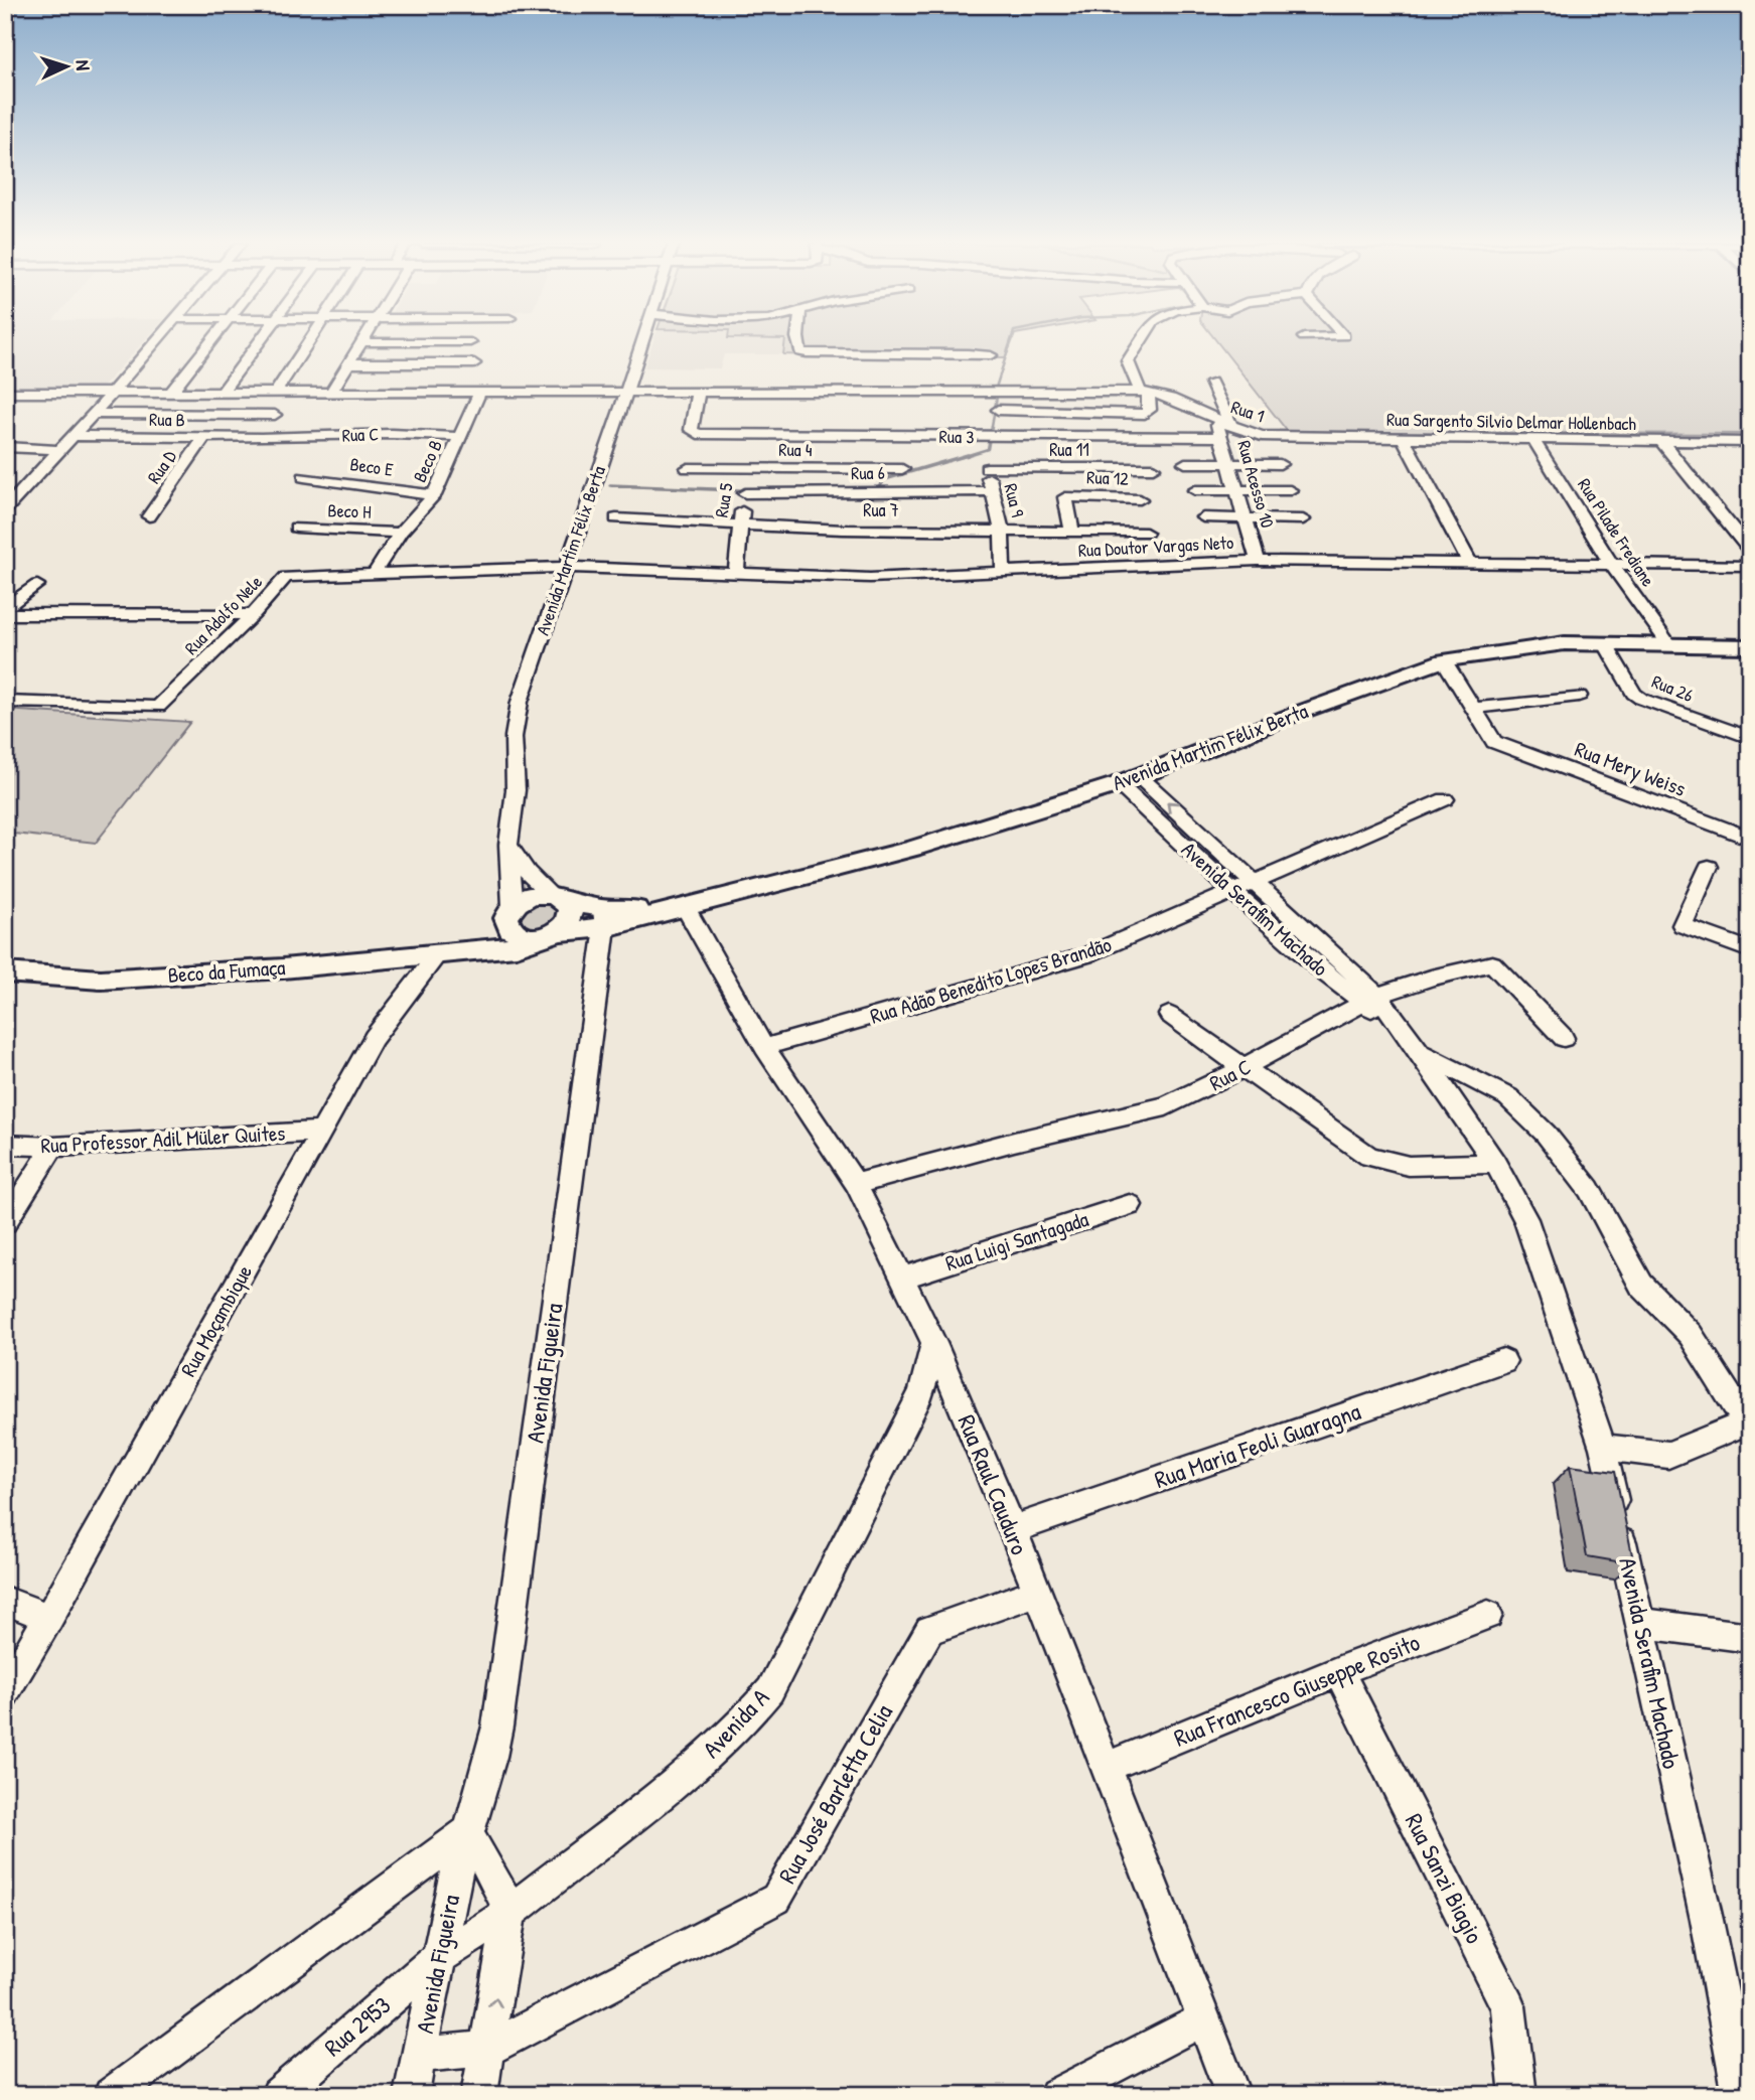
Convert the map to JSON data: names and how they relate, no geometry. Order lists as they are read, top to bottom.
{
  "streets": {
    "main road": ["Avenida Martim Félix Berta", "Beco da Fumaça"],
    "street": [
      "Rua 1",
      "Rua B",
      "Rua Sargento Silvio Delmar Hollenbach",
      "Rua C",
      "Rua 3",
      "Rua 4",
      "Rua 11",
      "Beco B",
      "Rua D",
      "Beco E",
      "Rua 6",
      "Rua 12",
      "Rua Acesso 10",
      "Rua 5",
      "Rua 9",
      "Rua 7",
      "Beco H",
      "Rua Pilade Frediane",
      "Rua Doutor Vargas Neto",
      "Rua Adolfo Nele",
      "Rua 26",
      "Rua Mery Weiss",
      "Avenida Serafim Machado",
      "Rua Adão Benedito Lopes Brandão",
      "Rua Professor Adil Müler Quites",
      "Rua Luigi Santagada",
      "Rua Moçambique",
      "Avenida Figueira",
      "Rua Maria Feoli Guaragna",
      "Rua Raul Cauduro",
      "Rua Francesco Giuseppe Rosito",
      "Avenida A",
      "Rua José Barletta Celia",
      "Rua Sanzi Biagio",
      "Rua 2953"
    ]
  },
  "crossings": [
    ["Rua 1", "Rua Sargento Silvio Delmar Hollenbach"],
    ["Rua 1", "Rua 3"],
    ["Rua 1", "Beco B"],
    ["Rua 1", "Rua Acesso 10"],
    ["Rua 1", "Avenida Martim Félix Berta"],
    ["Rua B", "Rua C"],
    ["Rua B", "Rua D"],
    ["Rua Sargento Silvio Delmar Hollenbach", "Rua Pilade Frediane"],
    ["Rua C", "Beco B"],
    ["Rua C", "Avenida Serafim Machado"],
    ["Rua C", "Rua Raul Cauduro"],
    ["Rua 3", "Rua 4"],
    ["Rua 3", "Rua 11"],
    ["Rua 3", "Rua Acesso 10"],
    ["Rua 3", "Rua 5"],
    ["Rua 3", "Rua 9"],
    ["Rua 4", "Rua 5"],
    ["Rua 11", "Rua 9"],
    ["Beco B", "Beco E"],
    ["Beco B", "Beco H"],
    ["Beco B", "Rua Adolfo Nele"],
    ["Rua 6", "Rua 5"],
    ["Rua 6", "Rua 9"],
    ["Rua 12", "Rua 7"],
    ["Rua Acesso 10", "Rua Doutor Vargas Neto"],
    ["Rua 5", "Rua 7"],
    ["Rua 5", "Rua Doutor Vargas Neto"],
    ["Rua 9", "Rua 7"],
    ["Rua 9", "Rua Doutor Vargas Neto"],
    ["Rua Pilade Frediane", "Rua Doutor Vargas Neto"],
    ["Rua Pilade Frediane", "Avenida Martim Félix Berta"],
    ["Rua Doutor Vargas Neto", "Avenida Martim Félix Berta"],
    ["Rua Doutor Vargas Neto", "Rua Adolfo Nele"],
    ["Avenida Martim Félix Berta", "Rua Adolfo Nele"],
    ["Avenida Martim Félix Berta", "Rua 26"],
    ["Avenida Martim Félix Berta", "Avenida Serafim Machado"],
    ["Avenida Martim Félix Berta", "Beco da Fumaça"],
    ["Avenida Martim Félix Berta", "Avenida Figueira"],
    ["Avenida Martim Félix Berta", "Rua Raul Cauduro"],
    ["Avenida Serafim Machado", "Rua Adão Benedito Lopes Brandão"],
    ["Beco da Fumaça", "Rua Moçambique"],
    ["Rua Adão Benedito Lopes Brandão", "Rua Raul Cauduro"],
    ["Rua Professor Adil Müler Quites", "Rua Moçambique"],
    ["Rua Luigi Santagada", "Rua Raul Cauduro"],
    ["Avenida Figueira", "Avenida A"],
    ["Avenida Figueira", "Rua José Barletta Celia"],
    ["Avenida Figueira", "Rua 2953"],
    ["Rua Maria Feoli Guaragna", "Rua Raul Cauduro"],
    ["Rua Raul Cauduro", "Rua Francesco Giuseppe Rosito"],
    ["Rua Raul Cauduro", "Avenida A"],
    ["Rua Raul Cauduro", "Rua José Barletta Celia"],
    ["Rua Francesco Giuseppe Rosito", "Rua Sanzi Biagio"],
    ["Avenida A", "Rua 2953"]
  ],
  "north": "right"
}
